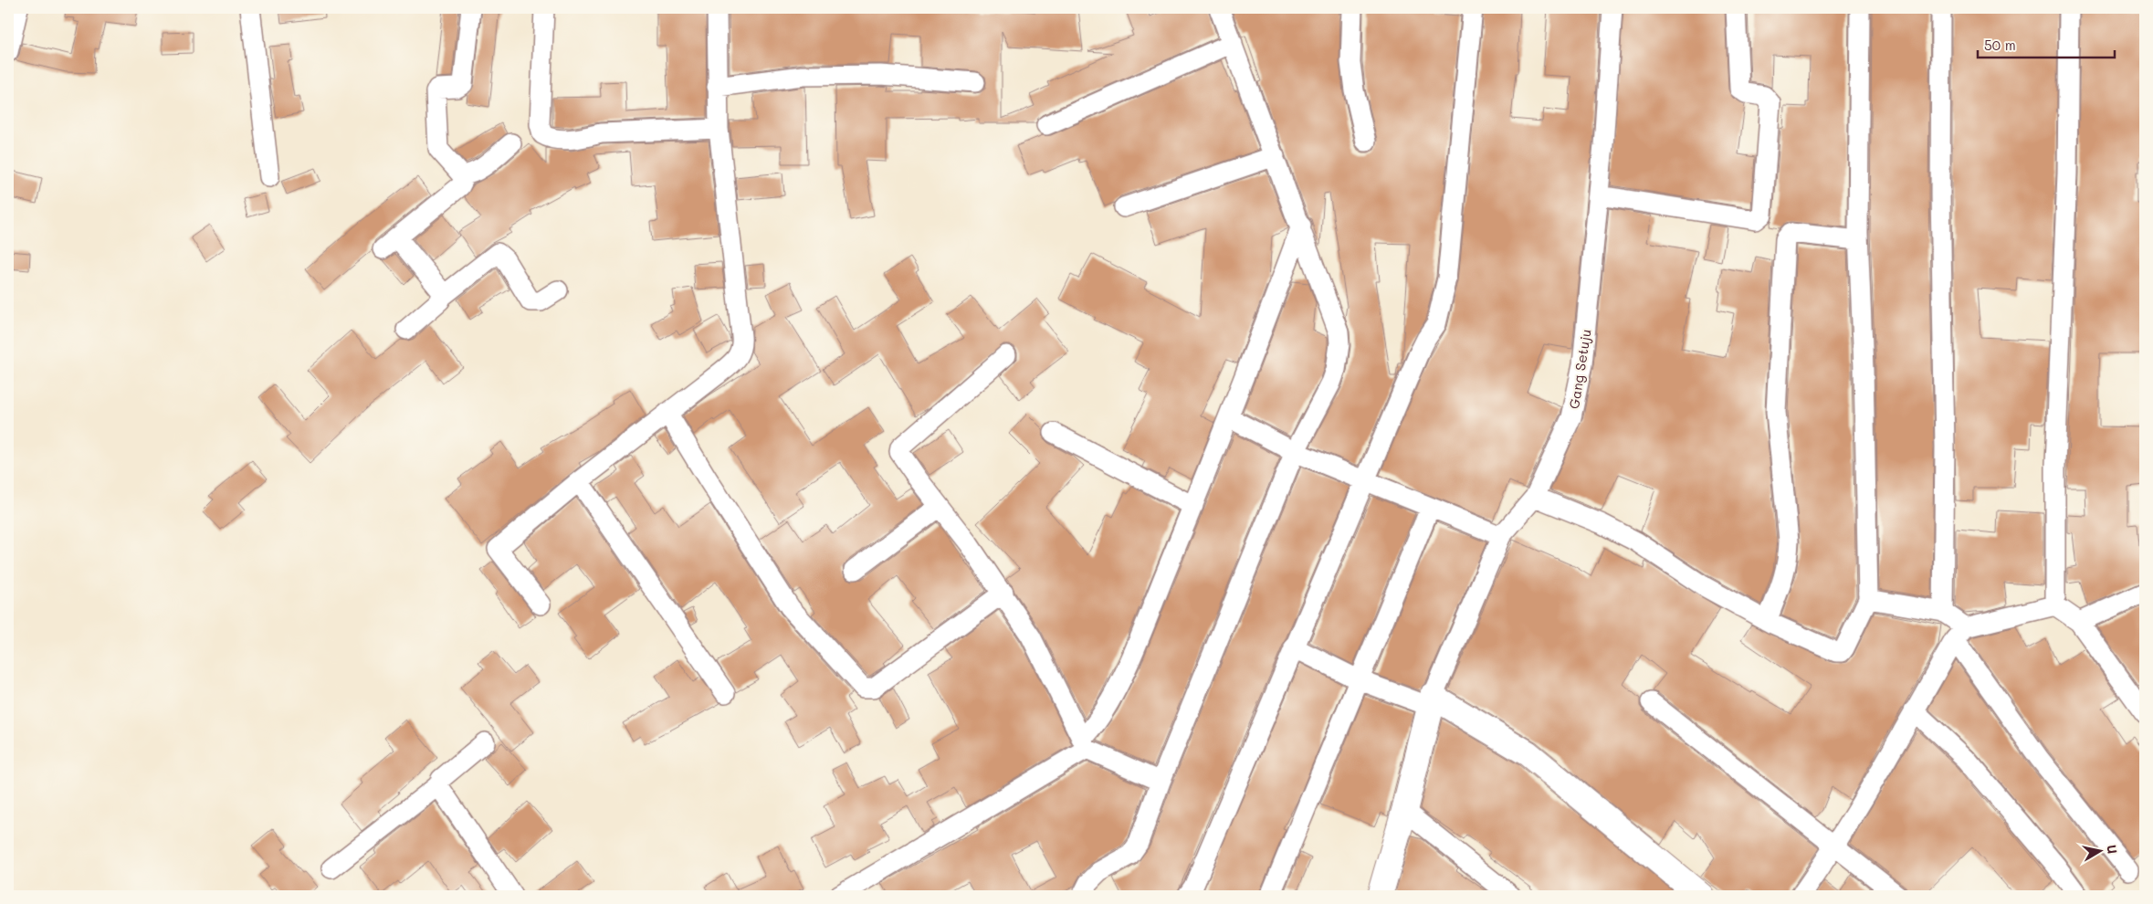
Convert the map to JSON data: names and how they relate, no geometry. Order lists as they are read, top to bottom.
{
  "streets": {
    "street": ["Gang Setuju"]
  },
  "scale_bar": "50 m",
  "north": "right"
}
